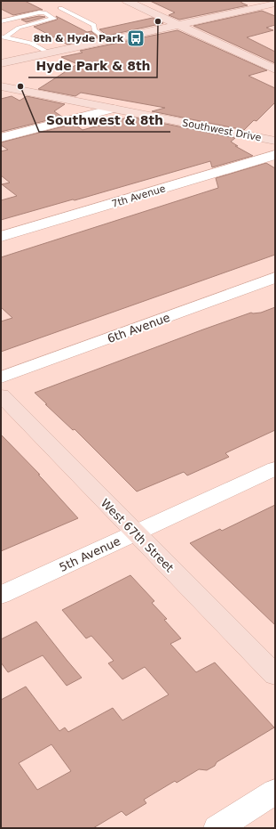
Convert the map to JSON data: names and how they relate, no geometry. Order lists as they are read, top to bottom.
{
  "streets": {
    "street": [
      "Southwest Drive",
      "7th Avenue",
      "6th Avenue",
      "West 67th Street",
      "5th Avenue"
    ]
  },
  "crossings": [
    ["West 67th Street", "5th Avenue"]
  ],
  "places": {
    "other": ["Hyde Park & 8th", "Southwest & 8th"],
    "bus stop": ["8th & Hyde Park"]
  }
}
